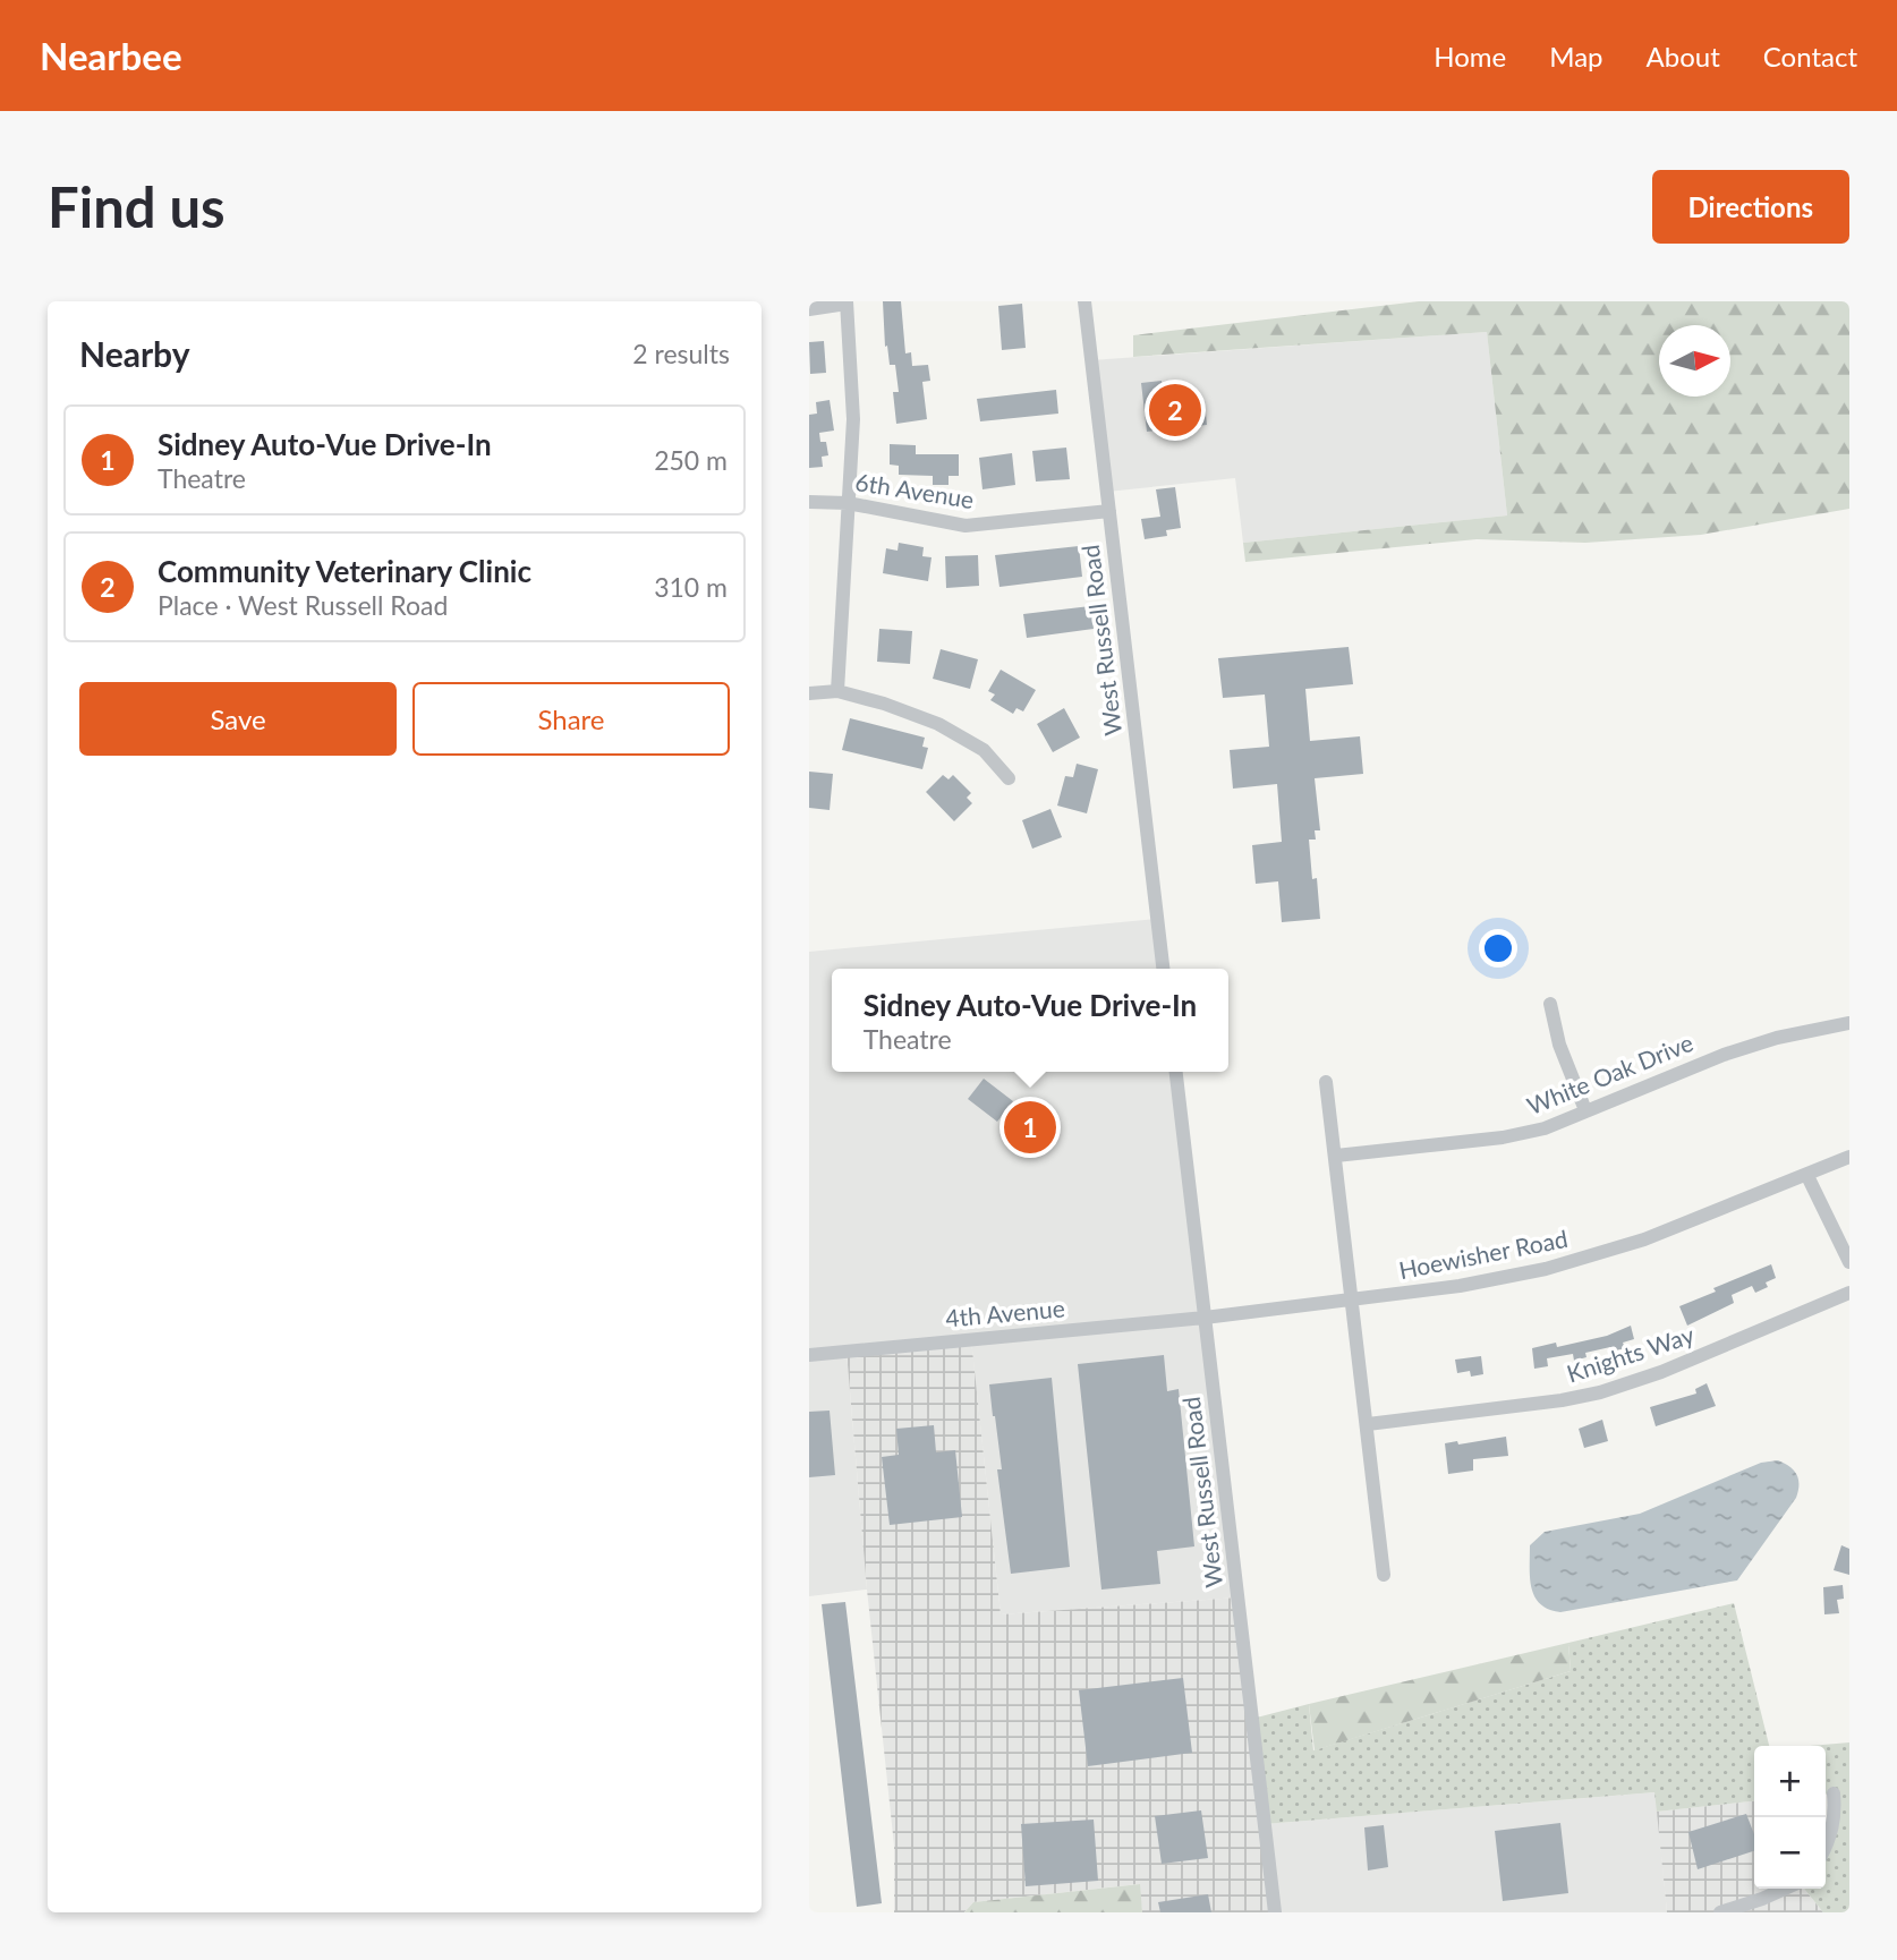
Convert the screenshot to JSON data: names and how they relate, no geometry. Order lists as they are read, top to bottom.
{
  "streets": {
    "street": [
      "6th Avenue",
      "West Russell Road",
      "White Oak Drive",
      "Hoewisher Road",
      "4th Avenue",
      "Knights Way"
    ]
  },
  "crossings": [
    ["6th Avenue", "West Russell Road"],
    ["West Russell Road", "Hoewisher Road"],
    ["West Russell Road", "4th Avenue"],
    ["Hoewisher Road", "4th Avenue"]
  ],
  "north": "right",
  "page": {
    "header": "Nearbee",
    "nav": [
      "Home",
      "Map",
      "About",
      "Contact"
    ],
    "buttons": [
      "Directions",
      ["Save", "Share"]
    ],
    "title": "Find us",
    "heading": ["Nearby", "2 results"],
    "pins": ["2", "1"],
    "list": [
      {
        "mark": "1",
        "name": "Sidney Auto-Vue Drive-In",
        "note": "Theatre",
        "value": "250 m"
      },
      {
        "mark": "2",
        "name": "Community Veterinary Clinic",
        "note": "Place · West Russell Road",
        "value": "310 m"
      }
    ],
    "popup": ["Sidney Auto-Vue Drive-In", "Theatre"],
    "map_buttons": ["+", "−"]
  }
}
